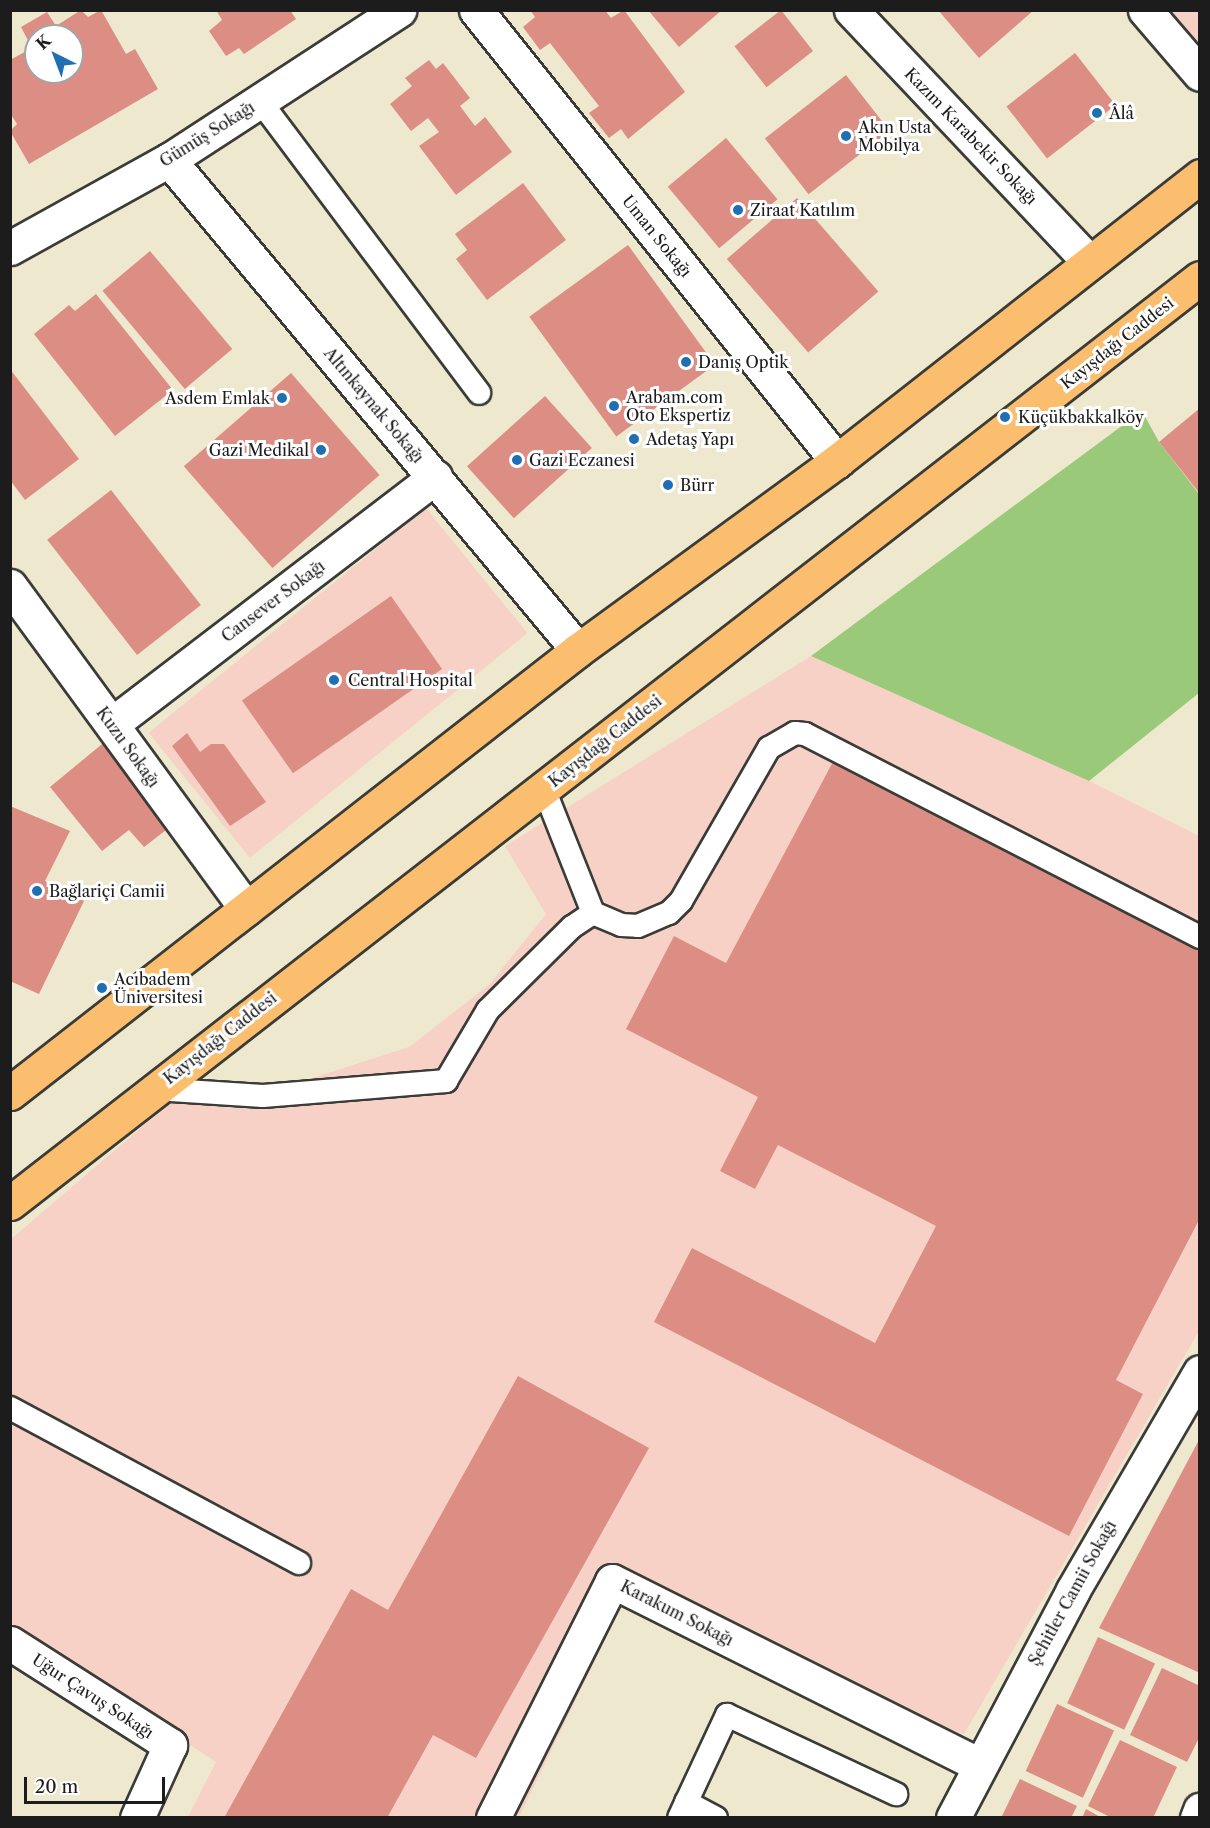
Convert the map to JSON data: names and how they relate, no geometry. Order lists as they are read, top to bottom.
{
  "streets": {
    "main road": ["Kayışdağı Caddesi"],
    "street": [
      "Gümüş Sokağı",
      "Kazım Karabekir Sokağı",
      "Uman Sokağı",
      "Altınkaynak Sokağı",
      "Cansever Sokağı",
      "Kuzu Sokağı",
      "Şehitler Camii Sokağı",
      "Karakum Sokağı",
      "Uğur Çavuş Sokağı"
    ]
  },
  "crossings": [
    ["Gümüş Sokağı", "Altınkaynak Sokağı"],
    ["Altınkaynak Sokağı", "Cansever Sokağı"],
    ["Cansever Sokağı", "Kuzu Sokağı"],
    ["Şehitler Camii Sokağı", "Karakum Sokağı"]
  ],
  "places": [
    "Âlâ",
    "Akın Usta Mobilya",
    "Ziraat Katılım",
    "Danış Optik",
    "Asdem Emlak",
    "Arabam.com Oto Ekspertiz",
    "Küçükbakkalköy",
    "Adetaş Yapı",
    "Gazi Medikal",
    "Gazi Eczanesi",
    "Bürr",
    "Central Hospital",
    "Bağlariçi Camii",
    "Acıbadem Üniversitesi"
  ],
  "scale_bar": "20 m",
  "north": "top left"
}
